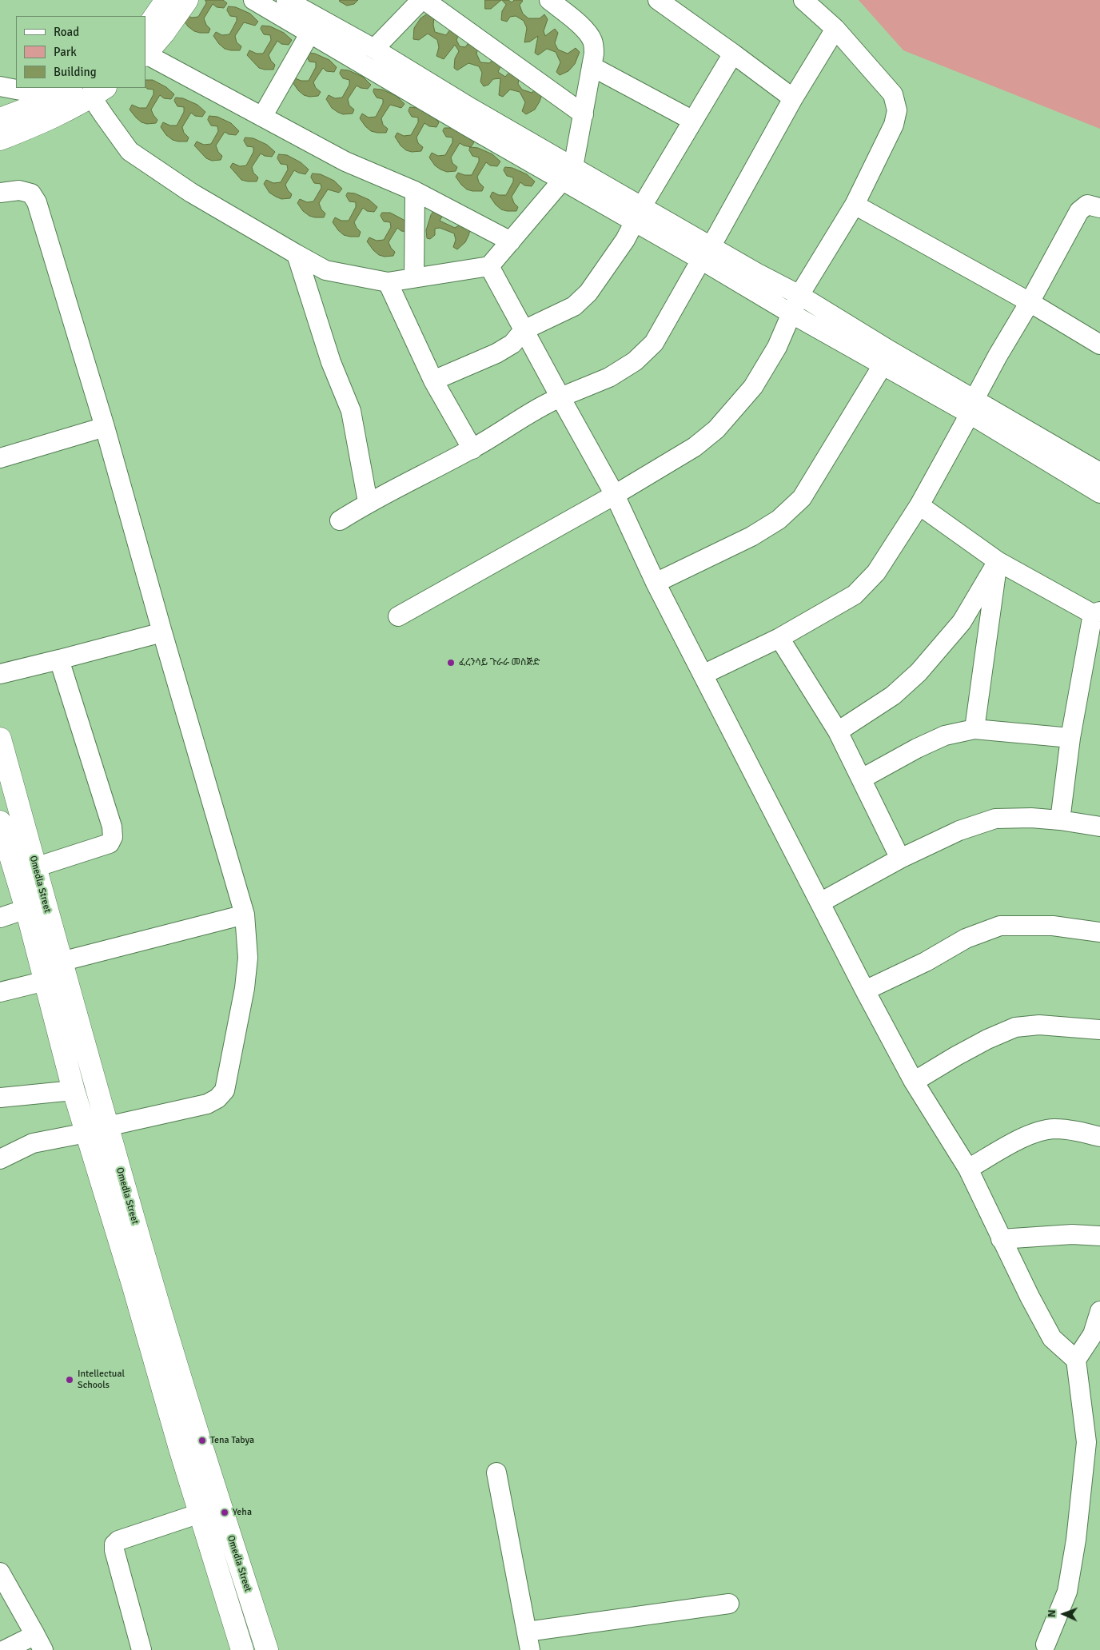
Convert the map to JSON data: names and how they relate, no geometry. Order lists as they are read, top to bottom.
{
  "streets": {
    "main road": ["Omedla Street"]
  },
  "places": [
    "ፈረንሳይ ጉራራ መስጅድ",
    "Intellectual Schools",
    "Tena Tabya",
    "Yeha"
  ],
  "legend": ["Road", "Park", "Building"],
  "north": "left"
}
